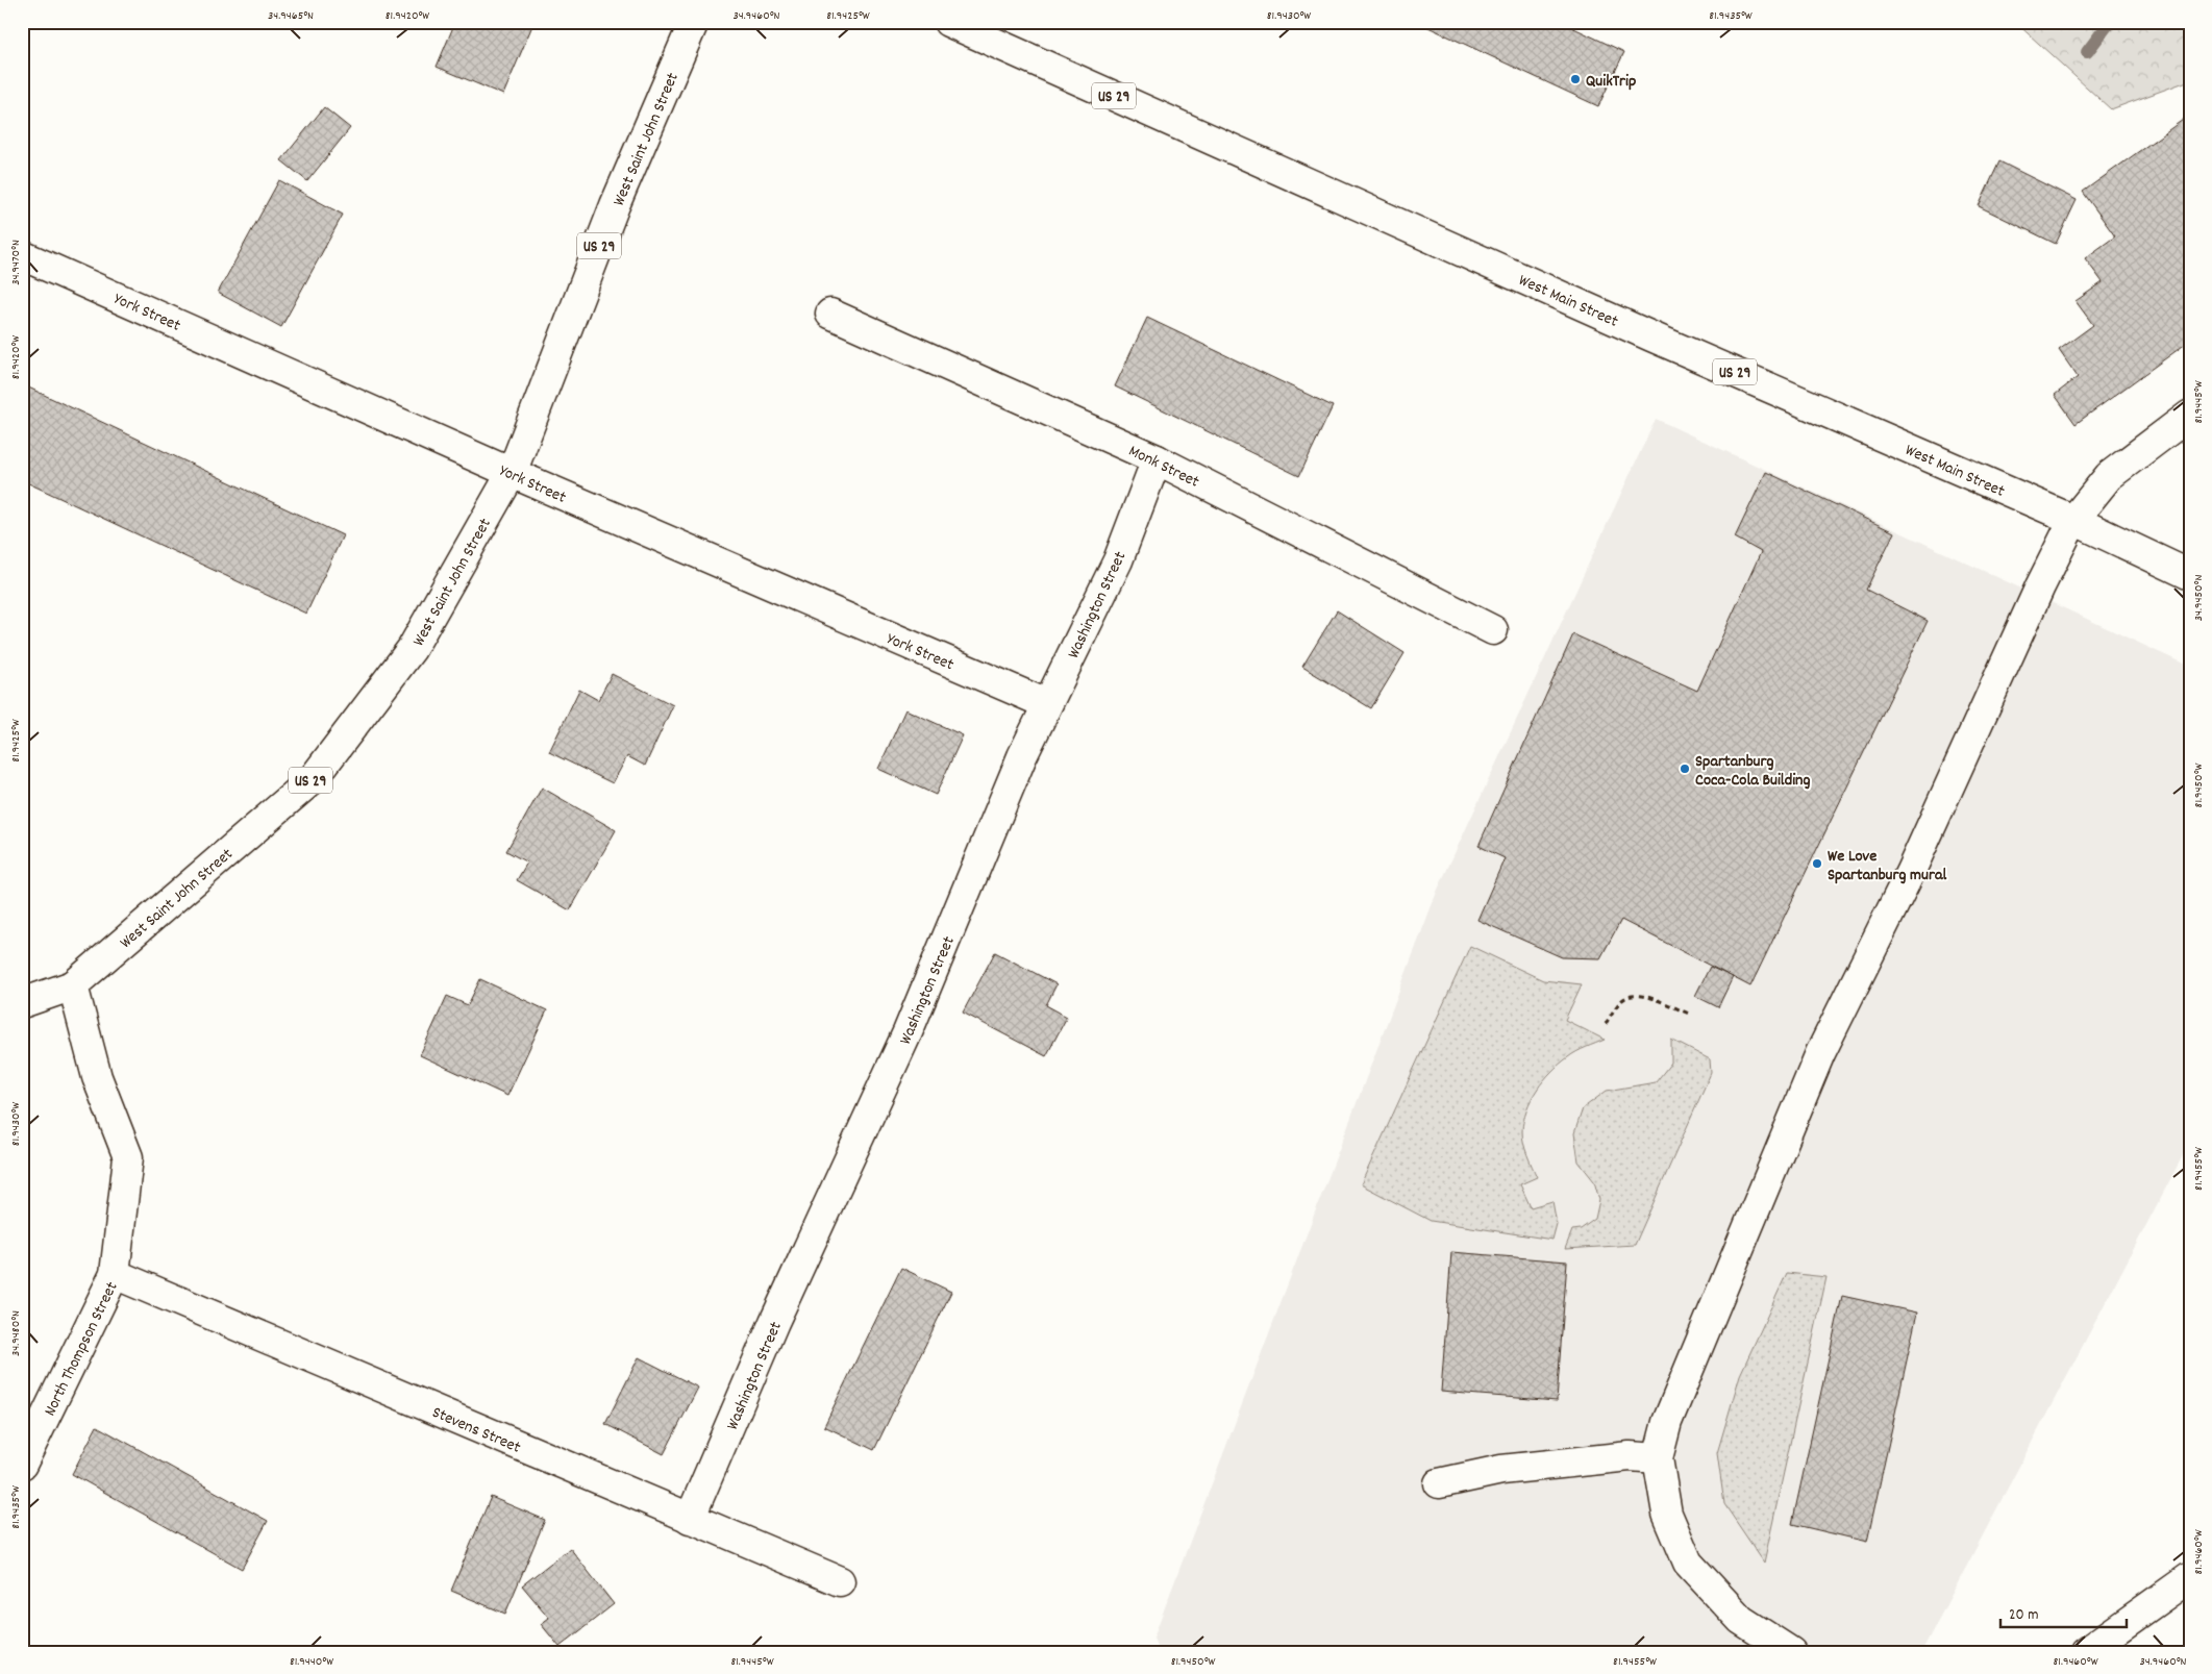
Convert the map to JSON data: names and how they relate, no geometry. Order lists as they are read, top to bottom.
{
  "streets": {
    "street": [
      "US 29",
      "West Saint John Street",
      "West Main Street",
      "York Street",
      "Monk Street",
      "Washington Street",
      "North Thompson Street",
      "Stevens Street"
    ]
  },
  "crossings": [
    ["West Saint John Street", "York Street"],
    ["West Saint John Street", "North Thompson Street"],
    ["York Street", "Washington Street"],
    ["Monk Street", "Washington Street"],
    ["Washington Street", "Stevens Street"],
    ["North Thompson Street", "Stevens Street"]
  ],
  "places": ["QuikTrip", "Spartanburg Coca-Cola Building", "We Love Spartanburg mural"],
  "scale_bar": "20 m",
  "coordinates": [
    "34.9465°N",
    "81.9420°W",
    "34.9460°N",
    "81.9425°W",
    "81.9430°W",
    "81.9435°W",
    "34.9470°N",
    "81.9445°W",
    "34.9450°N",
    "81.9450°W",
    "81.9455°W",
    "34.9480°N",
    "81.9460°W",
    "81.9440°W"
  ]
}
